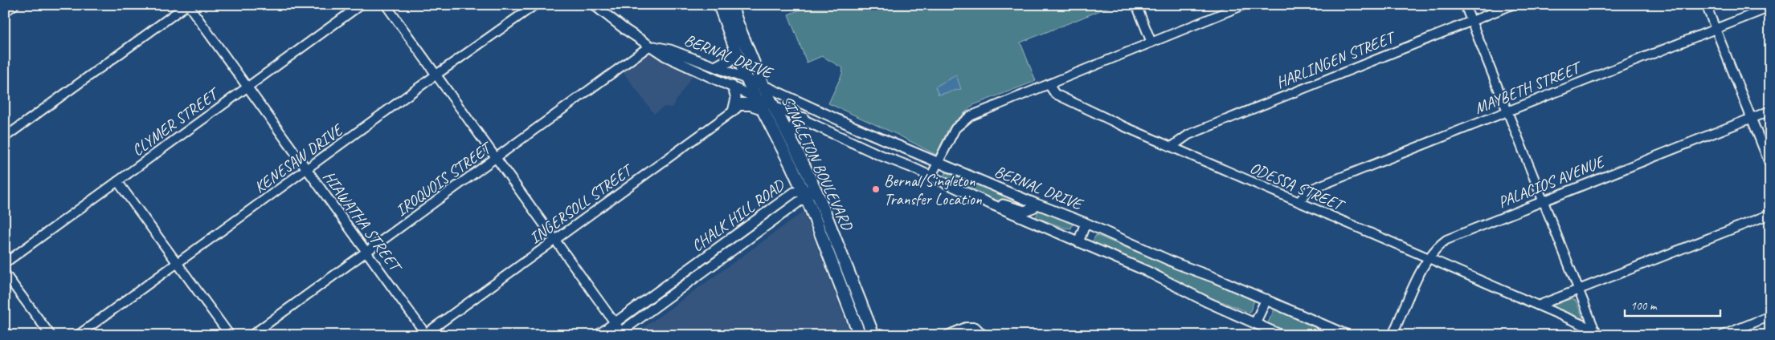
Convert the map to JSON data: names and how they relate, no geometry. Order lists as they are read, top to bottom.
{
  "streets": {
    "main road": ["SINGLETON BOULEVARD"],
    "street": [
      "BERNAL DRIVE",
      "HARLINGEN STREET",
      "MAYBETH STREET",
      "CLYMER STREET",
      "KENESAW DRIVE",
      "IROQUOIS STREET",
      "PALACIOS AVENUE",
      "ODESSA STREET",
      "INGERSOLL STREET",
      "CHALK HILL ROAD",
      "HIAWATHA STREET"
    ]
  },
  "crossings": [
    ["BERNAL DRIVE", "SINGLETON BOULEVARD"],
    ["BERNAL DRIVE", "IROQUOIS STREET"],
    ["BERNAL DRIVE", "INGERSOLL STREET"],
    ["HARLINGEN STREET", "ODESSA STREET"],
    ["MAYBETH STREET", "ODESSA STREET"],
    ["CLYMER STREET", "HIAWATHA STREET"],
    ["KENESAW DRIVE", "HIAWATHA STREET"],
    ["SINGLETON BOULEVARD", "INGERSOLL STREET"],
    ["SINGLETON BOULEVARD", "CHALK HILL ROAD"],
    ["IROQUOIS STREET", "HIAWATHA STREET"],
    ["PALACIOS AVENUE", "ODESSA STREET"],
    ["INGERSOLL STREET", "HIAWATHA STREET"]
  ],
  "places": ["Bernal/Singleton Transfer Location"],
  "scale_bar": "100 m"
}
